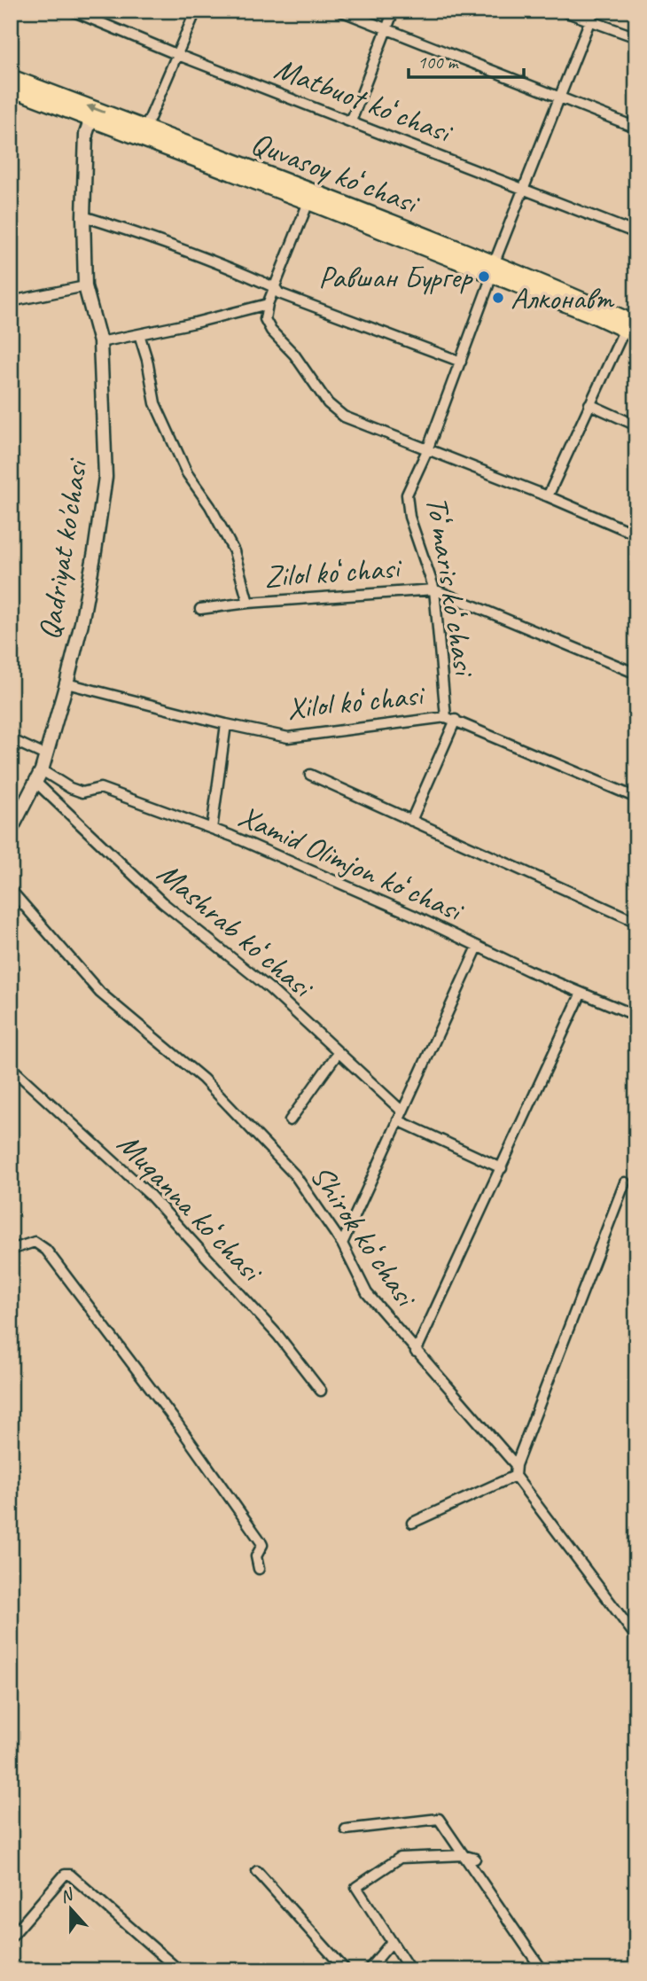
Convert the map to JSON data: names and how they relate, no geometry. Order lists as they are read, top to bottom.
{
  "streets": {
    "main road": ["Quvasoy koʻchasi"],
    "street": [
      "Matbuot koʻchasi",
      "Qadriyat ko'chasi",
      "Zilol koʻchasi",
      "Toʻmaris koʻchasi",
      "Xilol koʻchasi",
      "Xamid Olimjon koʻchasi",
      "Mashrab koʻchasi",
      "Muqanna koʻchasi",
      "Shirok koʻchasi"
    ]
  },
  "crossings": [
    ["Matbuot koʻchasi", "Toʻmaris koʻchasi"],
    ["Quvasoy koʻchasi", "Qadriyat ko'chasi"],
    ["Quvasoy koʻchasi", "Toʻmaris koʻchasi"],
    ["Qadriyat ko'chasi", "Xilol koʻchasi"],
    ["Qadriyat ko'chasi", "Xamid Olimjon koʻchasi"],
    ["Qadriyat ko'chasi", "Mashrab koʻchasi"],
    ["Zilol koʻchasi", "Toʻmaris koʻchasi"],
    ["Toʻmaris koʻchasi", "Xilol koʻchasi"],
    ["Xamid Olimjon koʻchasi", "Mashrab koʻchasi"]
  ],
  "places": ["Равшан Бургер", "Алконавт"],
  "scale_bar": "100 m",
  "north": "top"
}
